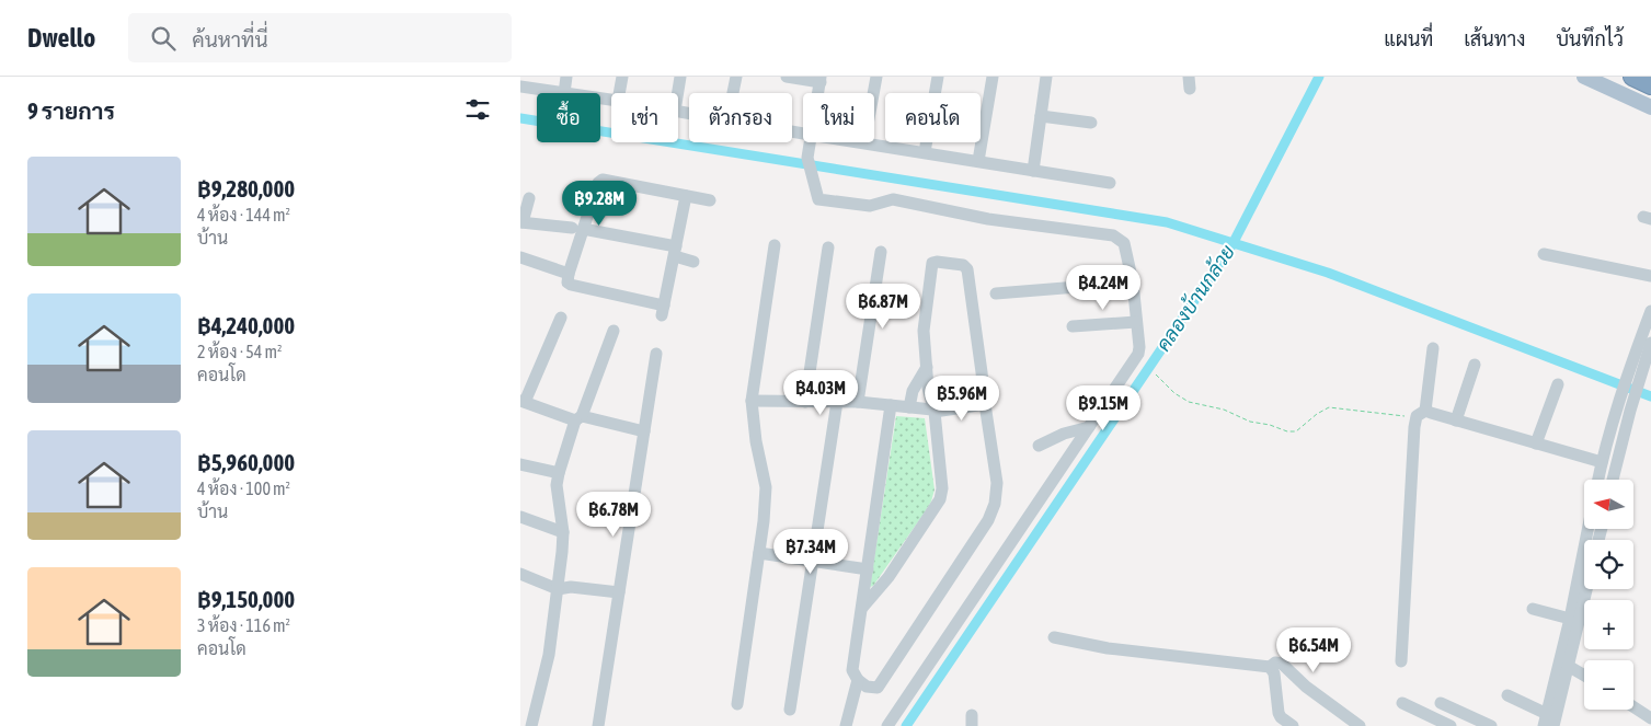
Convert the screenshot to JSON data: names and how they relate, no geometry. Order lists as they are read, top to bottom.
{
  "water": ["คลองบ้านกล้วย"],
  "north": "left",
  "page": {
    "header": "Dwello",
    "search": "ค้นหาที่นี่",
    "nav": ["แผนที่", "เส้นทาง", "บันทึกไว้"],
    "heading": "9 รายการ",
    "chip": [
      "ซื้อ",
      "เช่า",
      "ตัวกรอง",
      "ใหม่",
      "คอนโด"
    ],
    "list": [
      {
        "name": "฿9,280,000",
        "note": "4 ห้อง · 144 m² · บ้าน"
      },
      {
        "name": "฿4,240,000",
        "note": "2 ห้อง · 54 m² · คอนโด"
      },
      {
        "name": "฿5,960,000",
        "note": "4 ห้อง · 100 m² · บ้าน"
      },
      {
        "name": "฿9,150,000",
        "note": "3 ห้อง · 116 m² · คอนโด"
      }
    ],
    "price": [
      "฿9.28M",
      "฿4.24M",
      "฿6.87M",
      "฿4.03M",
      "฿5.96M",
      "฿9.15M",
      "฿6.78M",
      "฿7.34M",
      "฿6.54M"
    ],
    "map_buttons": ["+", "−"]
  }
}
